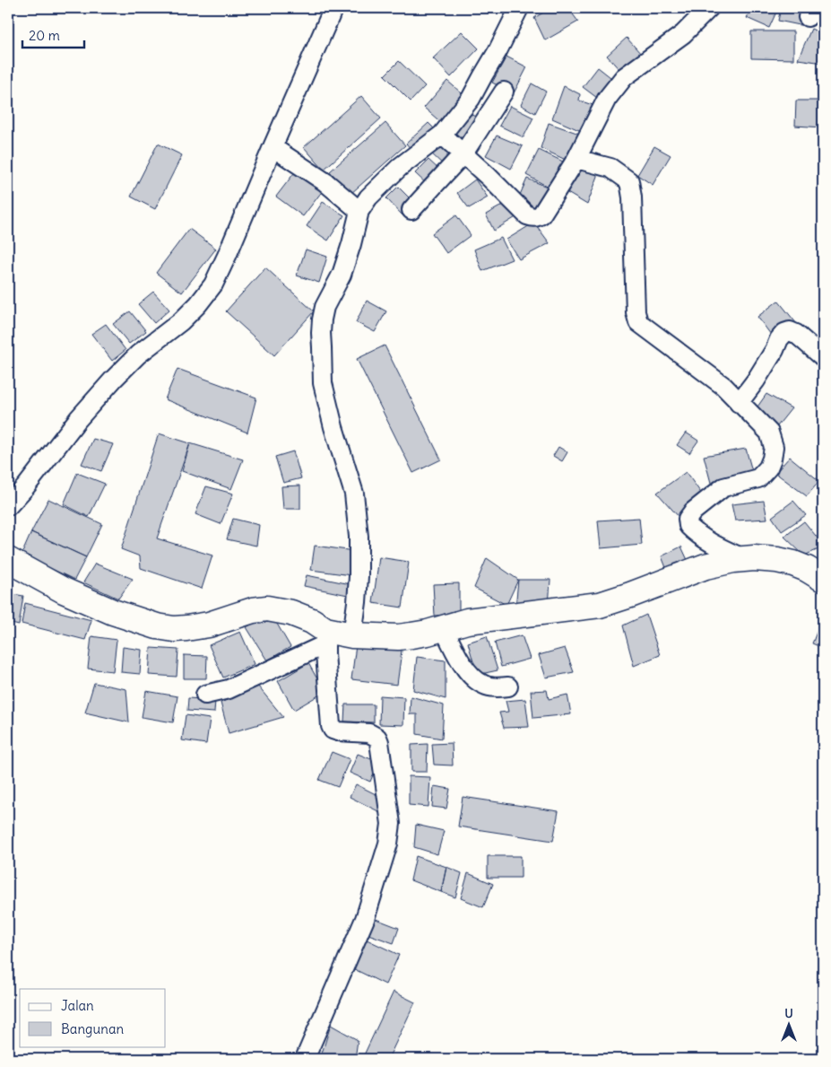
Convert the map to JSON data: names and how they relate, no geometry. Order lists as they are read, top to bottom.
{
  "legend": ["Jalan", "Bangunan"],
  "scale_bar": "20 m",
  "north": "top"
}
